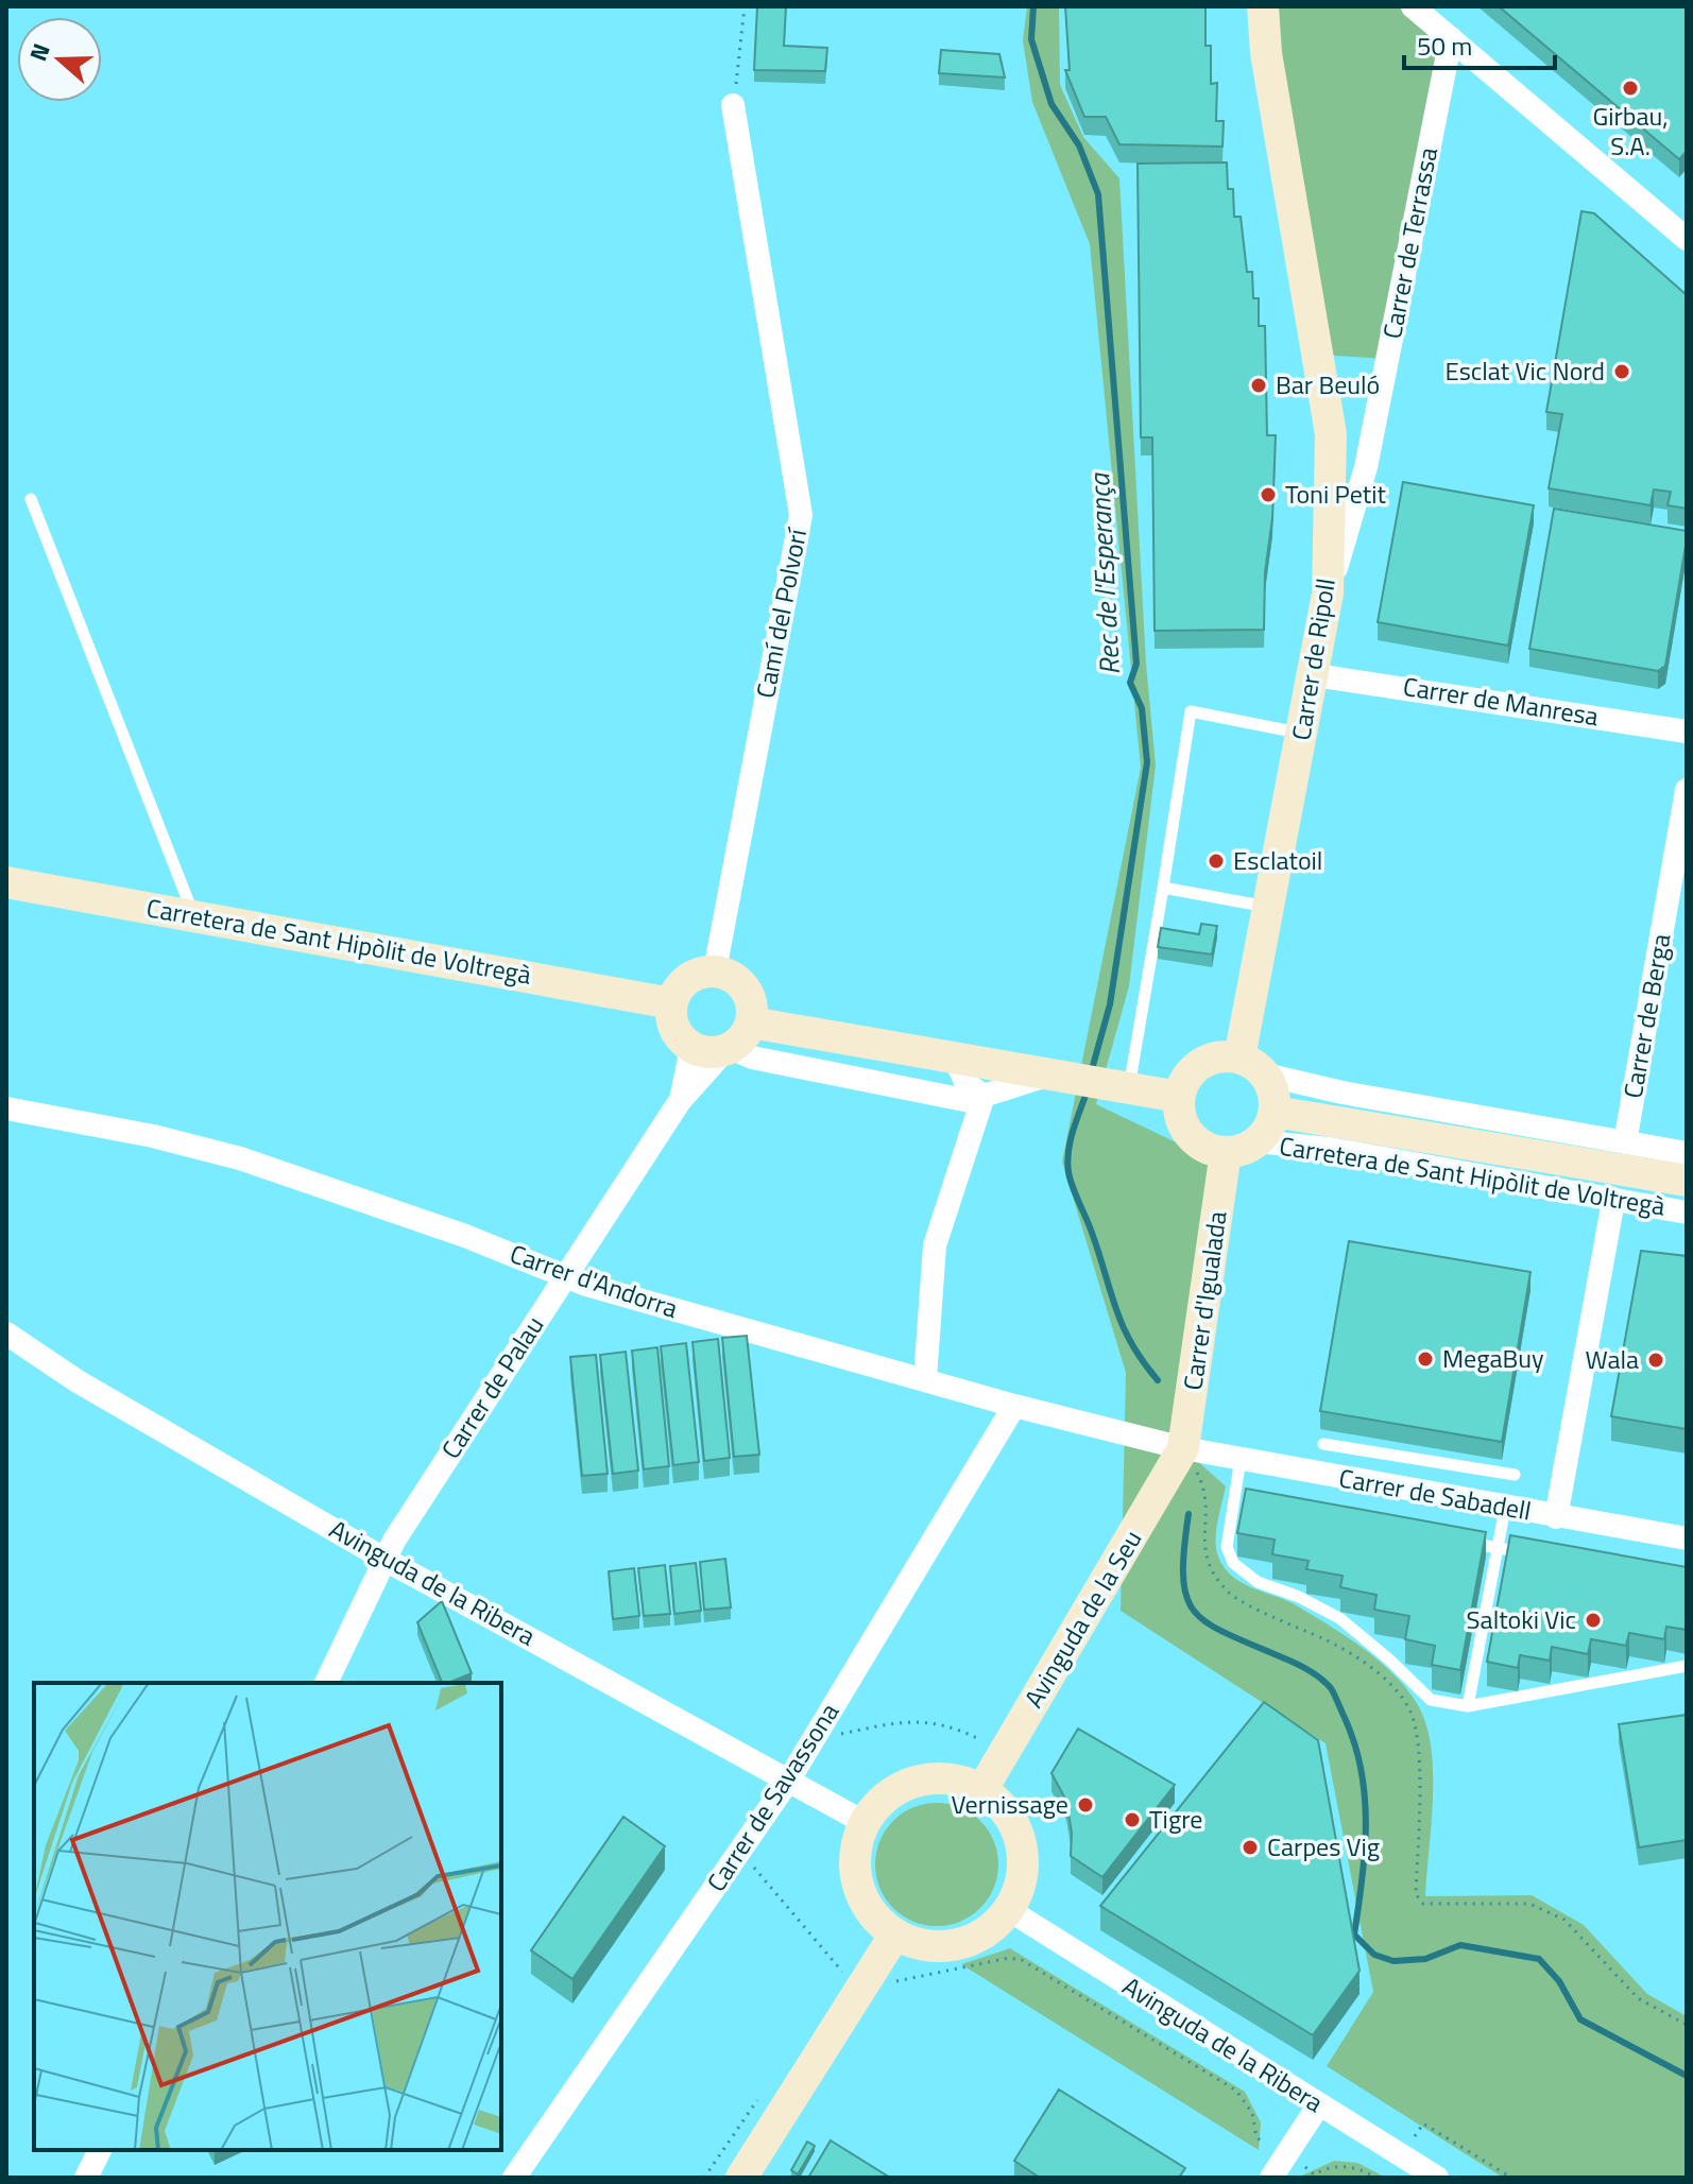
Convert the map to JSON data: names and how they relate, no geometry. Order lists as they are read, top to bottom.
{
  "streets": {
    "street": [
      "Carrer de Terrassa",
      "Camí del Polvorí",
      "Carrer de Ripoll",
      "Carrer de Manresa",
      "Carretera de Sant Hipòlit de Voltregà",
      "Carrer de Berga",
      "Carrer d'Andorra",
      "Carrer d'Igualada",
      "Carrer de Palau",
      "Carrer de Sabadell",
      "Avinguda de la Ribera",
      "Avinguda de la Seu",
      "Carrer de Savassona"
    ]
  },
  "crossings": [
    ["Carrer de Terrassa", "Carrer de Ripoll"],
    ["Camí del Polvorí", "Carretera de Sant Hipòlit de Voltregà"],
    ["Camí del Polvorí", "Carrer de Palau"],
    ["Carrer de Ripoll", "Carrer de Manresa"],
    ["Carrer de Ripoll", "Carretera de Sant Hipòlit de Voltregà"],
    ["Carrer de Ripoll", "Carrer d'Igualada"],
    ["Carretera de Sant Hipòlit de Voltregà", "Carrer d'Igualada"],
    ["Carretera de Sant Hipòlit de Voltregà", "Carrer de Palau"],
    ["Carrer d'Andorra", "Carrer d'Igualada"],
    ["Carrer d'Andorra", "Carrer de Palau"],
    ["Carrer d'Andorra", "Carrer de Sabadell"],
    ["Carrer d'Andorra", "Avinguda de la Seu"],
    ["Carrer d'Andorra", "Carrer de Savassona"],
    ["Carrer d'Igualada", "Carrer de Sabadell"],
    ["Carrer d'Igualada", "Avinguda de la Seu"],
    ["Carrer de Palau", "Avinguda de la Ribera"],
    ["Carrer de Sabadell", "Avinguda de la Seu"],
    ["Avinguda de la Ribera", "Avinguda de la Seu"],
    ["Avinguda de la Ribera", "Carrer de Savassona"]
  ],
  "water": ["Rec de l'Esperança"],
  "places": [
    "Girbau, S.A.",
    "Esclat Vic Nord",
    "Bar Beuló",
    "Toni Petit",
    "Esclatoil",
    "MegaBuy",
    "Wala",
    "Saltoki Vic",
    "Vernissage",
    "Tigre",
    "Carpes Vig"
  ],
  "scale_bar": "50 m",
  "north": "left"
}
